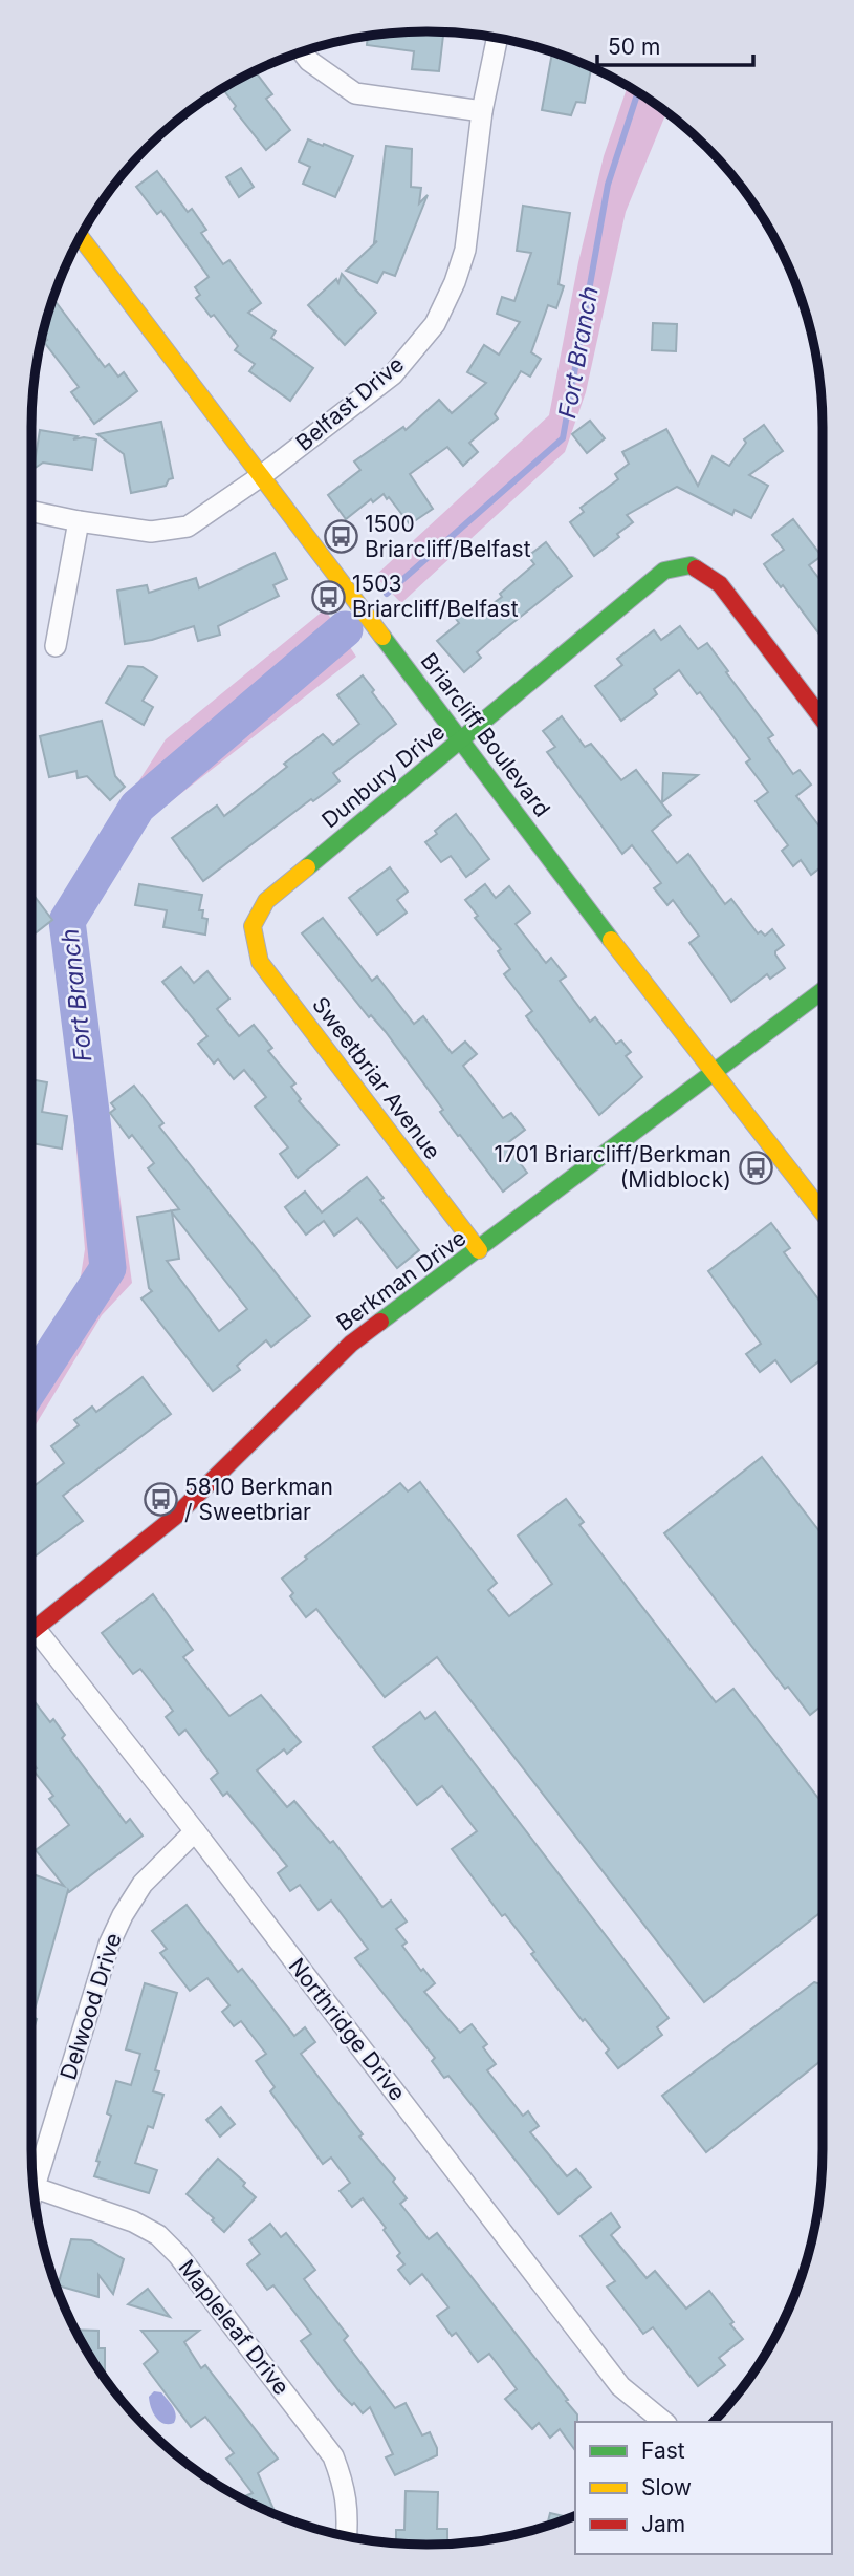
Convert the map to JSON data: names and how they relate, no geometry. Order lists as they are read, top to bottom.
{
  "streets": {
    "street": [
      "Belfast Drive",
      "Briarcliff Boulevard",
      "Dunbury Drive",
      "Sweetbriar Avenue",
      "Berkman Drive",
      "Delwood Drive",
      "Northridge Drive",
      "Mapleleaf Drive"
    ]
  },
  "crossings": [
    ["Belfast Drive", "Briarcliff Boulevard"],
    ["Briarcliff Boulevard", "Dunbury Drive"],
    ["Briarcliff Boulevard", "Berkman Drive"],
    ["Dunbury Drive", "Sweetbriar Avenue"],
    ["Sweetbriar Avenue", "Berkman Drive"],
    ["Delwood Drive", "Northridge Drive"]
  ],
  "water": ["Fort Branch"],
  "places": {
    "bus stop": [
      "1500 Briarcliff/Belfast",
      "1503 Briarcliff/Belfast",
      "1701 Briarcliff/Berkman (Midblock)",
      "5810 Berkman / Sweetbriar"
    ]
  },
  "legend": ["Fast", "Slow", "Jam"],
  "scale_bar": "50 m"
}
